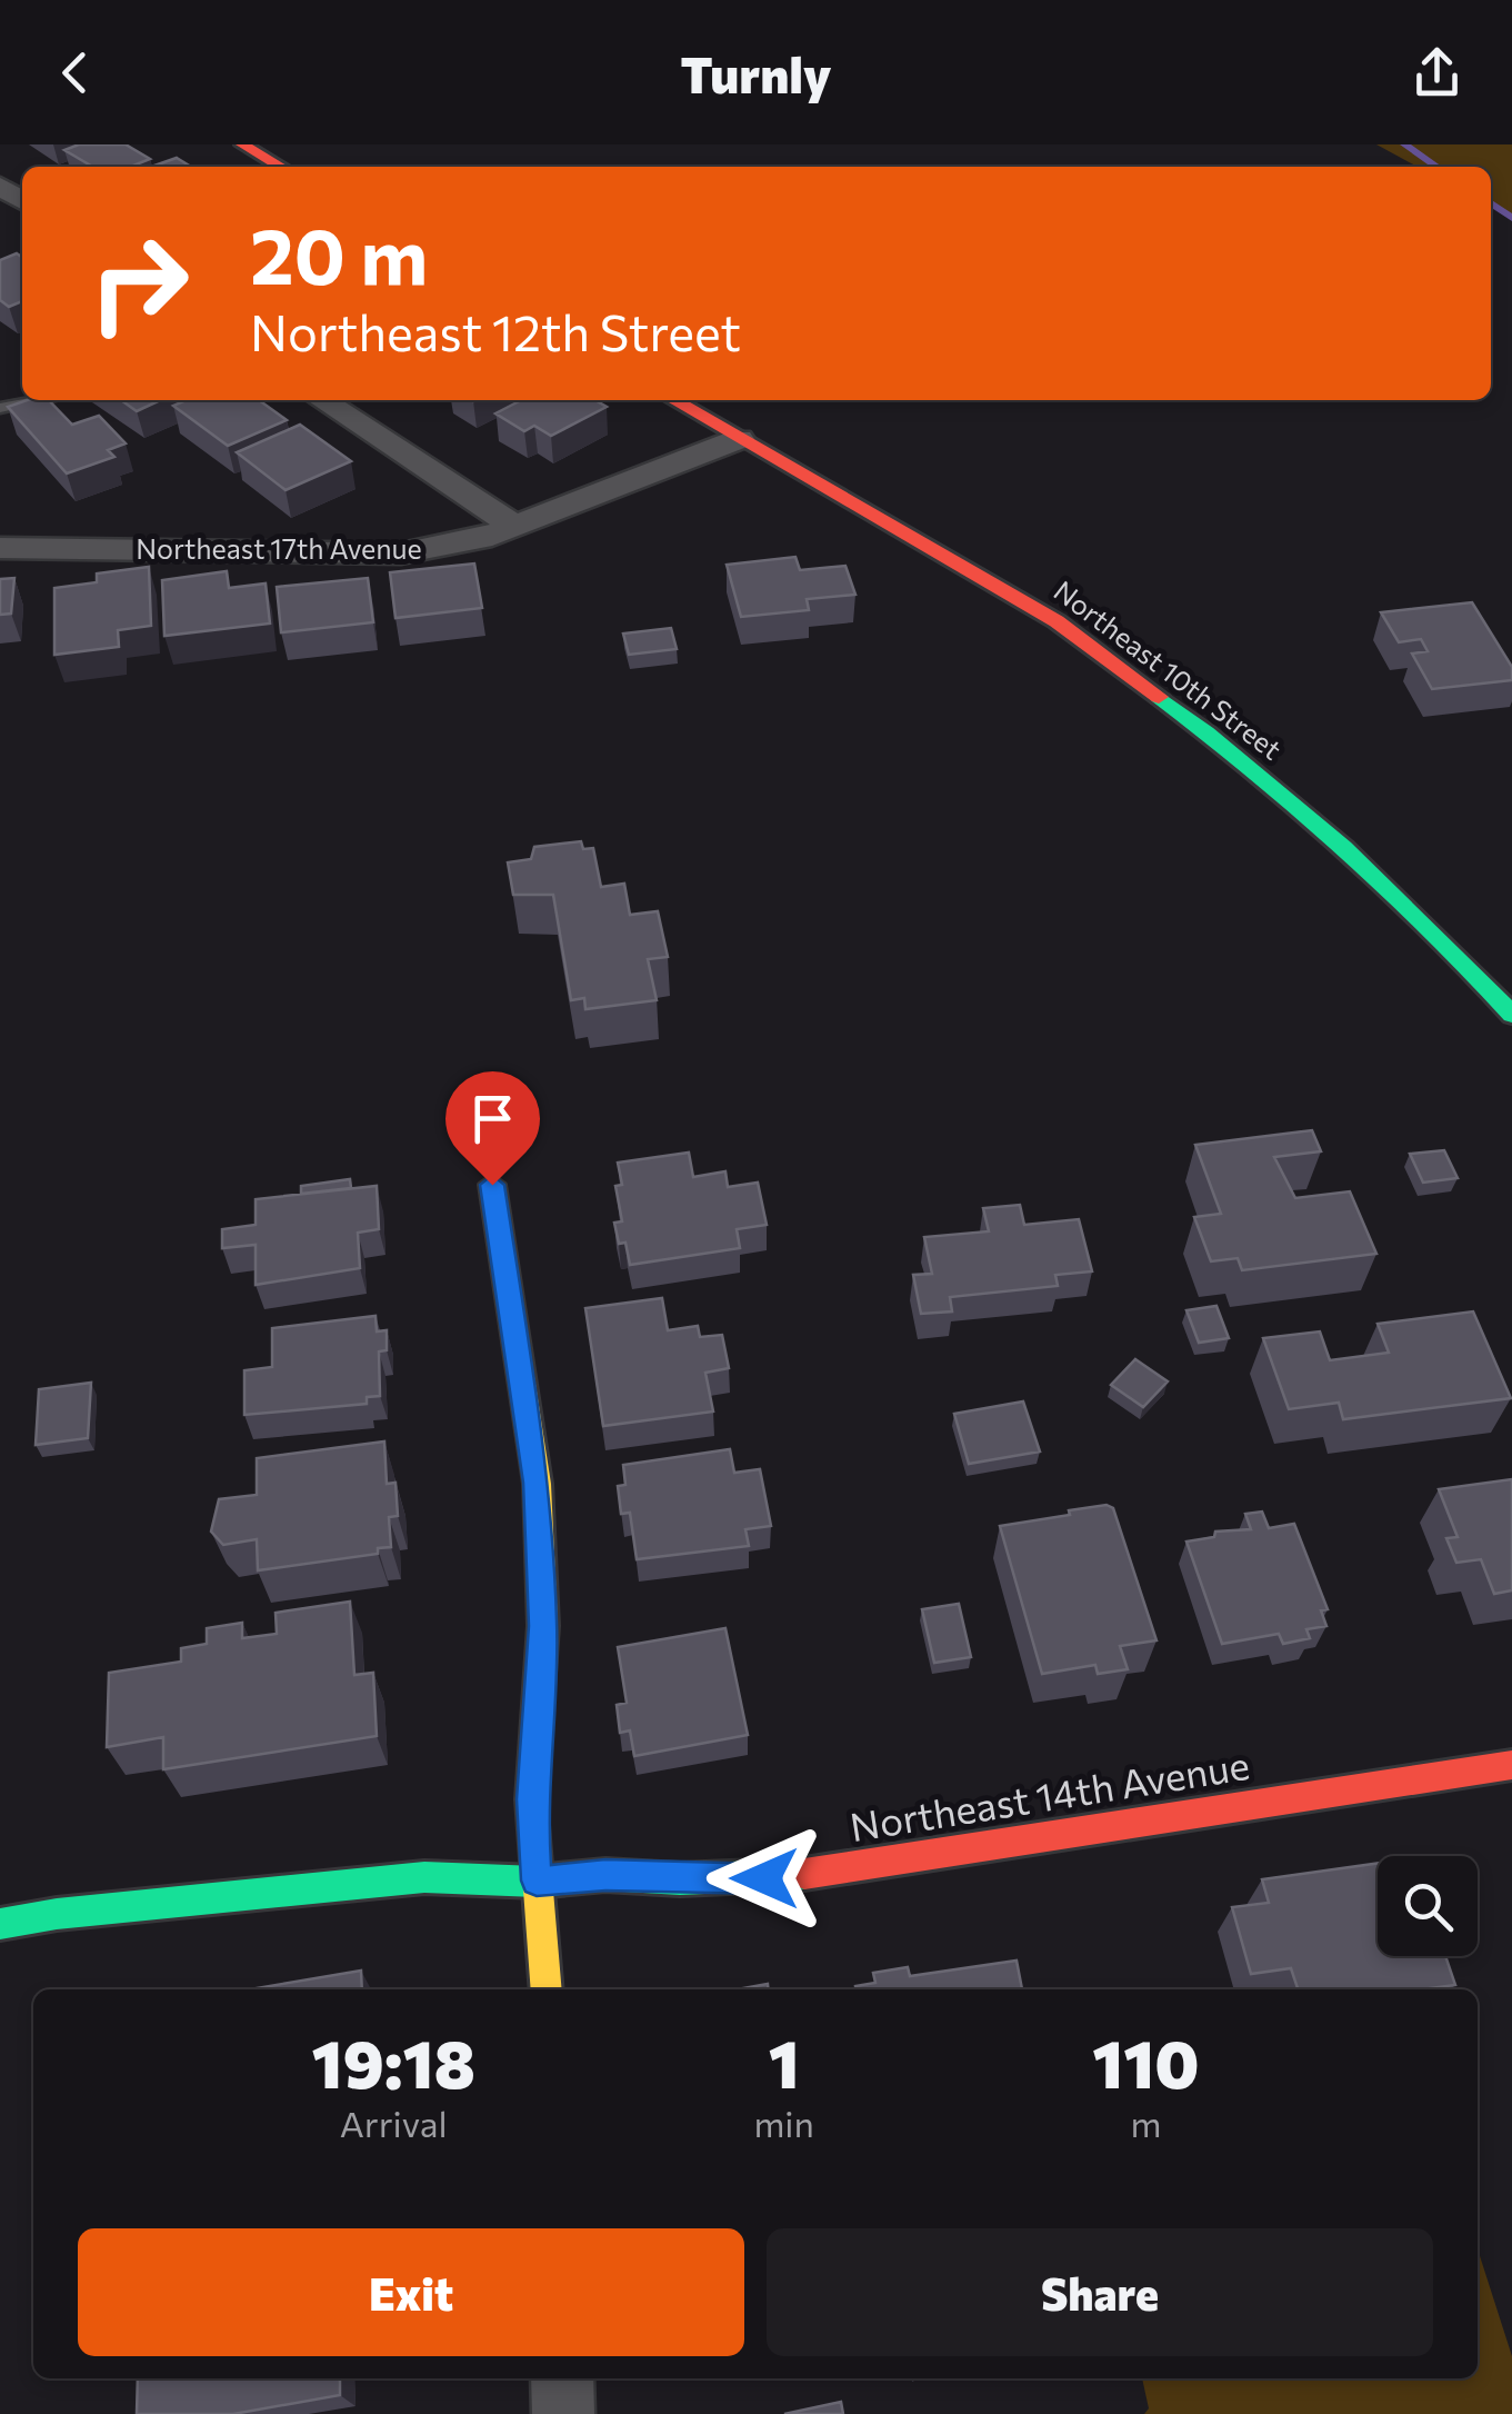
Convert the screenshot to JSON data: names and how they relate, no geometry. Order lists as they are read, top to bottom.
{
  "streets": {
    "street": ["Northeast 17th Avenue", "Northeast 10th Street", "Northeast 14th Avenue"]
  },
  "crossings": [
    ["Northeast 17th Avenue", "Northeast 10th Street"]
  ],
  "page": {
    "header": "Turnly",
    "turn": ["20 m", "Northeast 12th Street"],
    "eta": [
      "19:18",
      "Arrival",
      "1",
      "min",
      "110",
      "m"
    ],
    "buttons": ["Exit", "Share"]
  }
}
